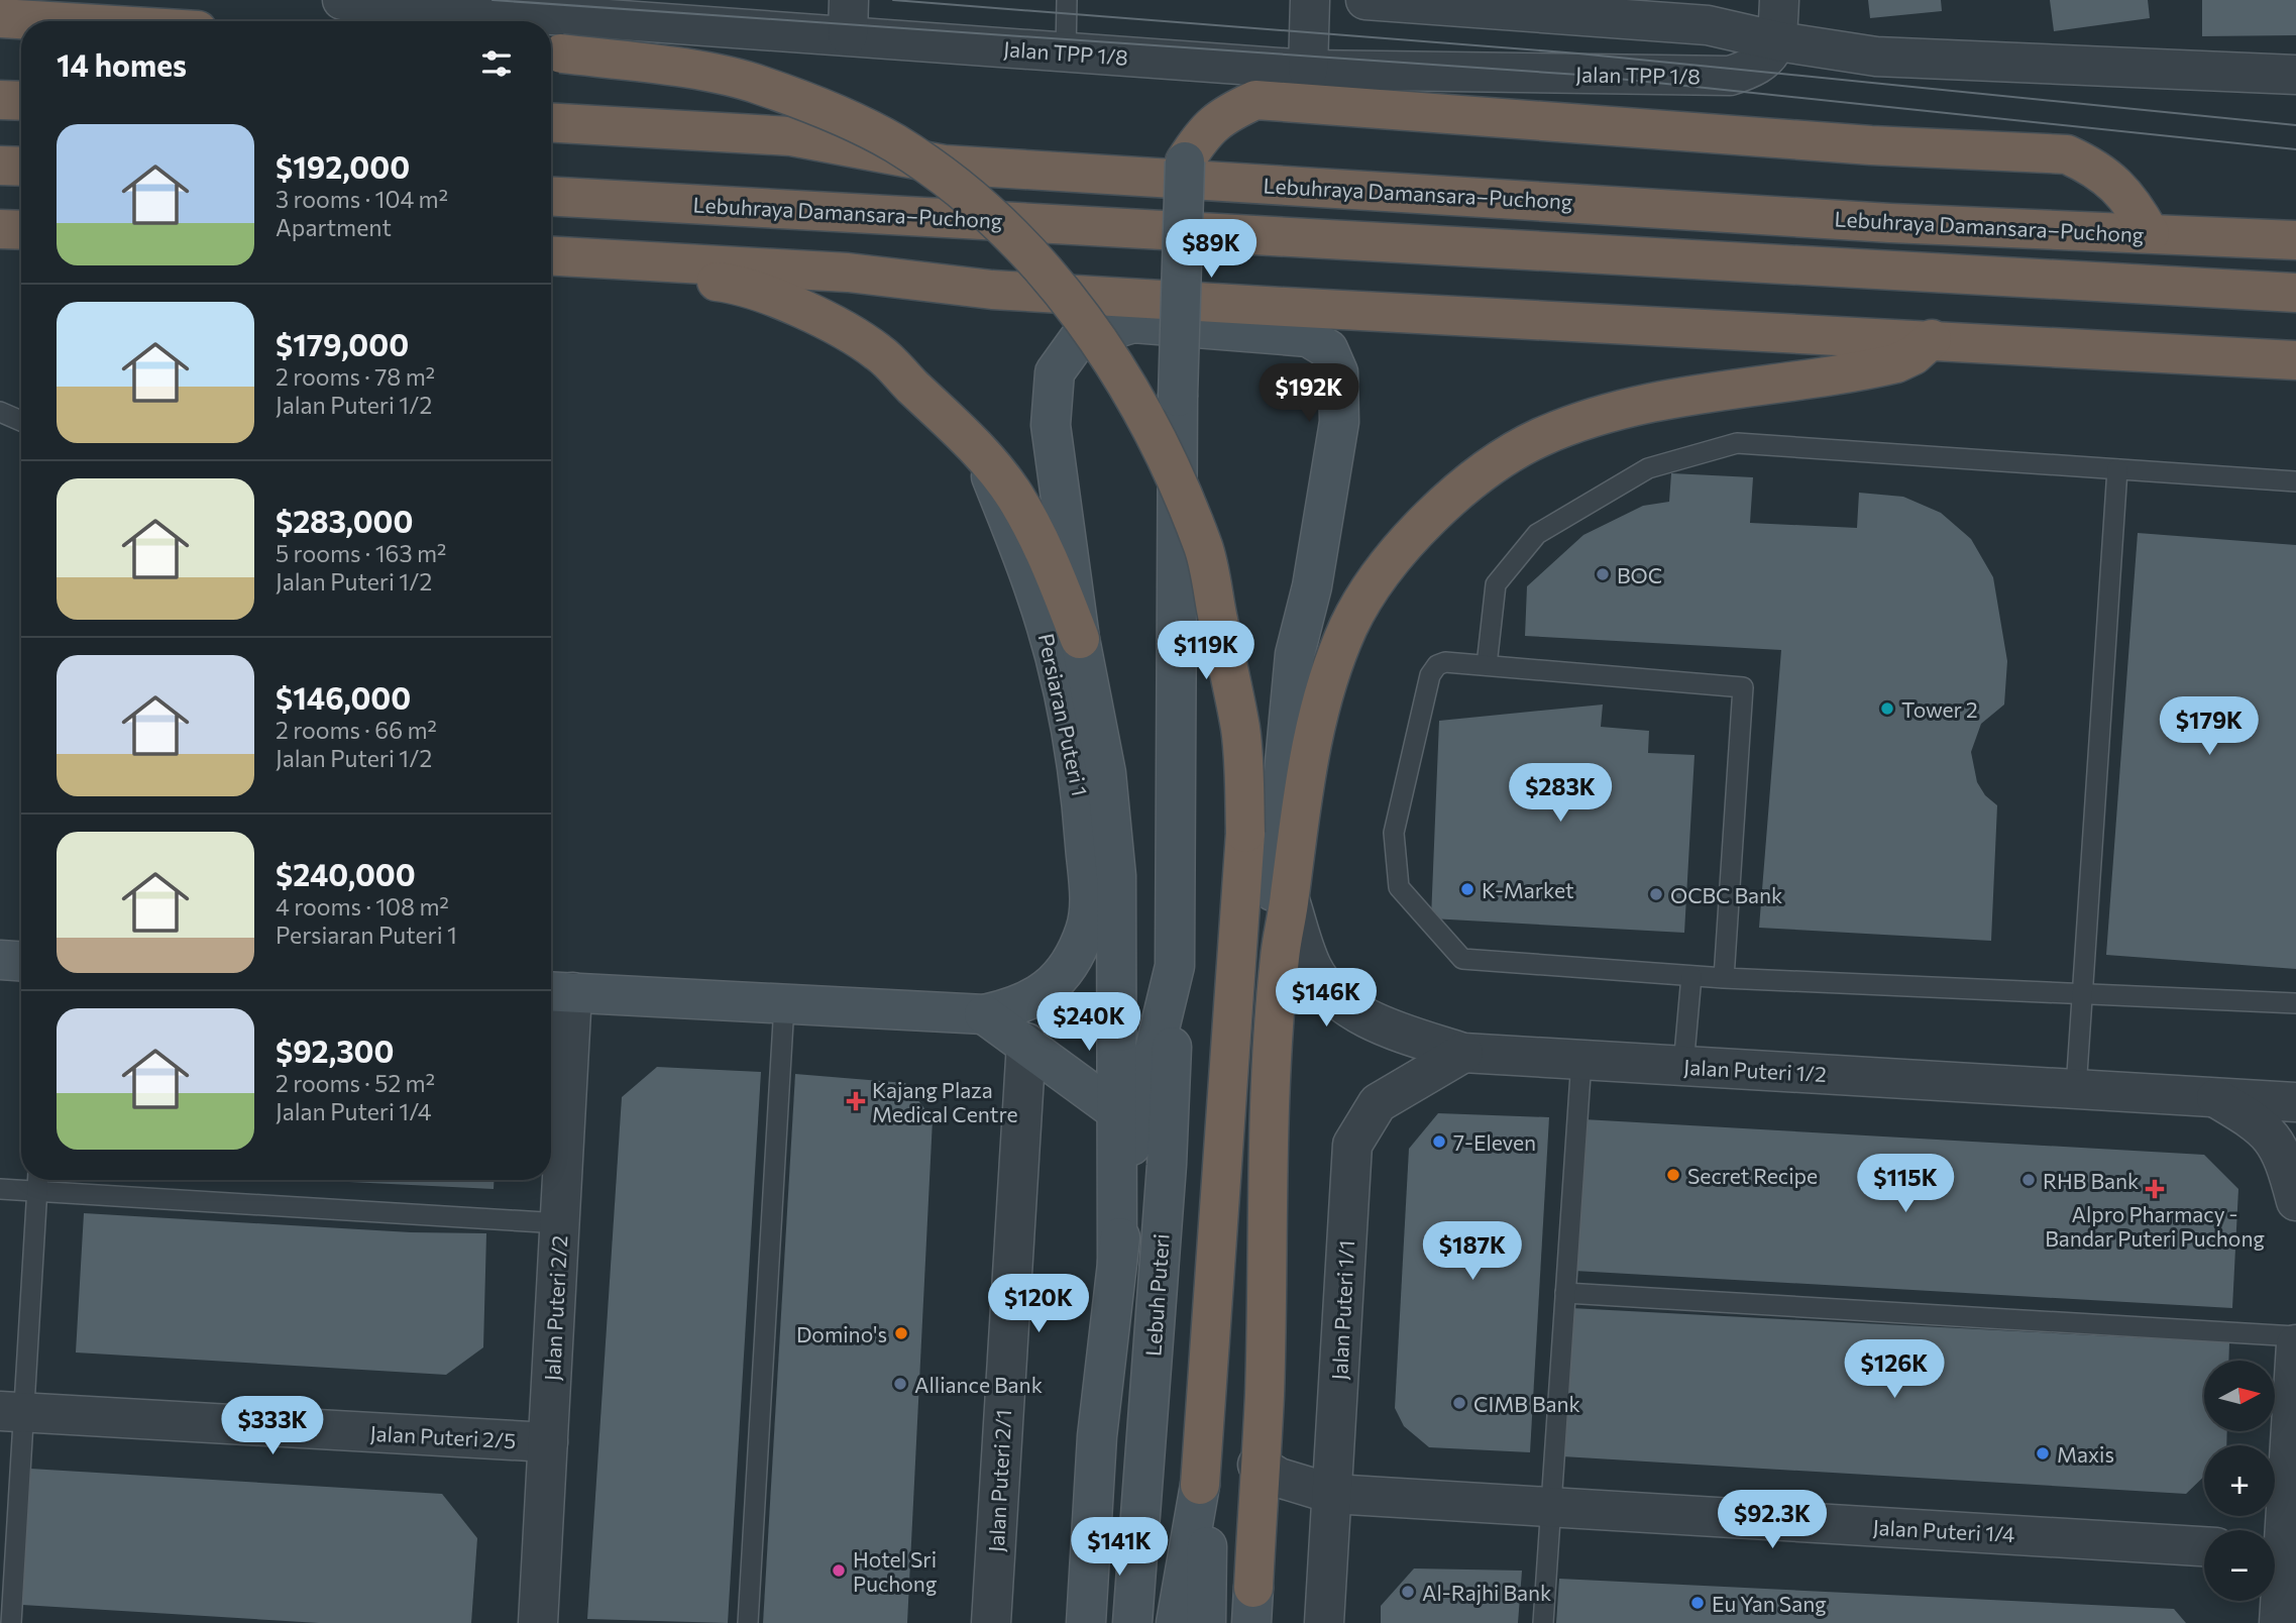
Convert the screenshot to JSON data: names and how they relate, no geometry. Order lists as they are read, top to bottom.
{
  "streets": {
    "highway": ["Lebuhraya Damansara–Puchong"],
    "main road": ["Persiaran Puteri 1", "Lebuh Puteri"],
    "street": [
      "Jalan TPP 1/8",
      "Jalan Puteri 1/2",
      "Jalan Puteri 2/2",
      "Jalan Puteri 1/1",
      "Jalan Puteri 2/5",
      "Jalan Puteri 2/1",
      "Jalan Puteri 1/4"
    ]
  },
  "crossings": [
    ["Persiaran Puteri 1", "Jalan Puteri 2/2"],
    ["Jalan Puteri 1/2", "Jalan Puteri 1/1"],
    ["Jalan Puteri 2/2", "Jalan Puteri 2/5"],
    ["Jalan Puteri 1/1", "Jalan Puteri 1/4"]
  ],
  "places": {
    "other": [
      "BOC",
      "Tower 2",
      "K-Market",
      "OCBC Bank",
      "7-Eleven",
      "Secret Recipe",
      "RHB Bank",
      "Domino's",
      "Alliance Bank",
      "CIMB Bank",
      "Maxis",
      "Hotel Sri Puchong",
      "Al-Rajhi Bank",
      "Eu Yan Sang"
    ],
    "health": ["Kajang Plaza Medical Centre", "Alpro Pharmacy - Bandar Puteri Puchong"]
  },
  "north": "right",
  "page": {
    "heading": "14 homes",
    "list": [
      {
        "name": "$192,000",
        "note": "3 rooms · 104 m² · Apartment"
      },
      {
        "name": "$179,000",
        "note": "2 rooms · 78 m² · Jalan Puteri 1/2"
      },
      {
        "name": "$283,000",
        "note": "5 rooms · 163 m² · Jalan Puteri 1/2"
      },
      {
        "name": "$146,000",
        "note": "2 rooms · 66 m² · Jalan Puteri 1/2"
      },
      {
        "name": "$240,000",
        "note": "4 rooms · 108 m² · Persiaran Puteri 1"
      },
      {
        "name": "$92,300",
        "note": "2 rooms · 52 m² · Jalan Puteri 1/4"
      }
    ],
    "price": [
      "$89K",
      "$192K",
      "$119K",
      "$179K",
      "$283K",
      "$146K",
      "$240K",
      "$115K",
      "$187K",
      "$120K",
      "$126K",
      "$333K",
      "$92.3K",
      "$141K"
    ],
    "map_buttons": ["+", "−"]
  }
}
